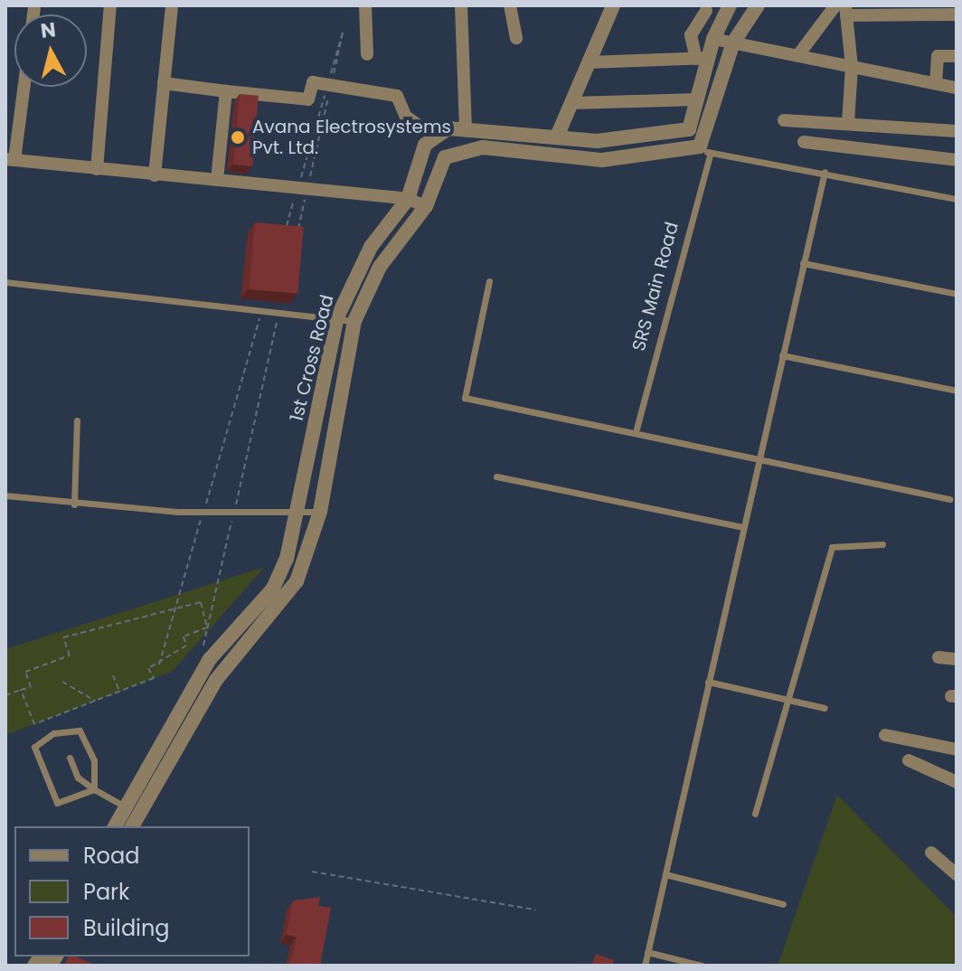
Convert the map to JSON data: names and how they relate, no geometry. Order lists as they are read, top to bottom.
{
  "streets": {
    "street": ["1st Cross Road"],
    "lane": ["SRS Main Road"]
  },
  "places": ["Avana Electrosystems Pvt. Ltd."],
  "legend": ["Road", "Park", "Building"],
  "north": "top"
}
